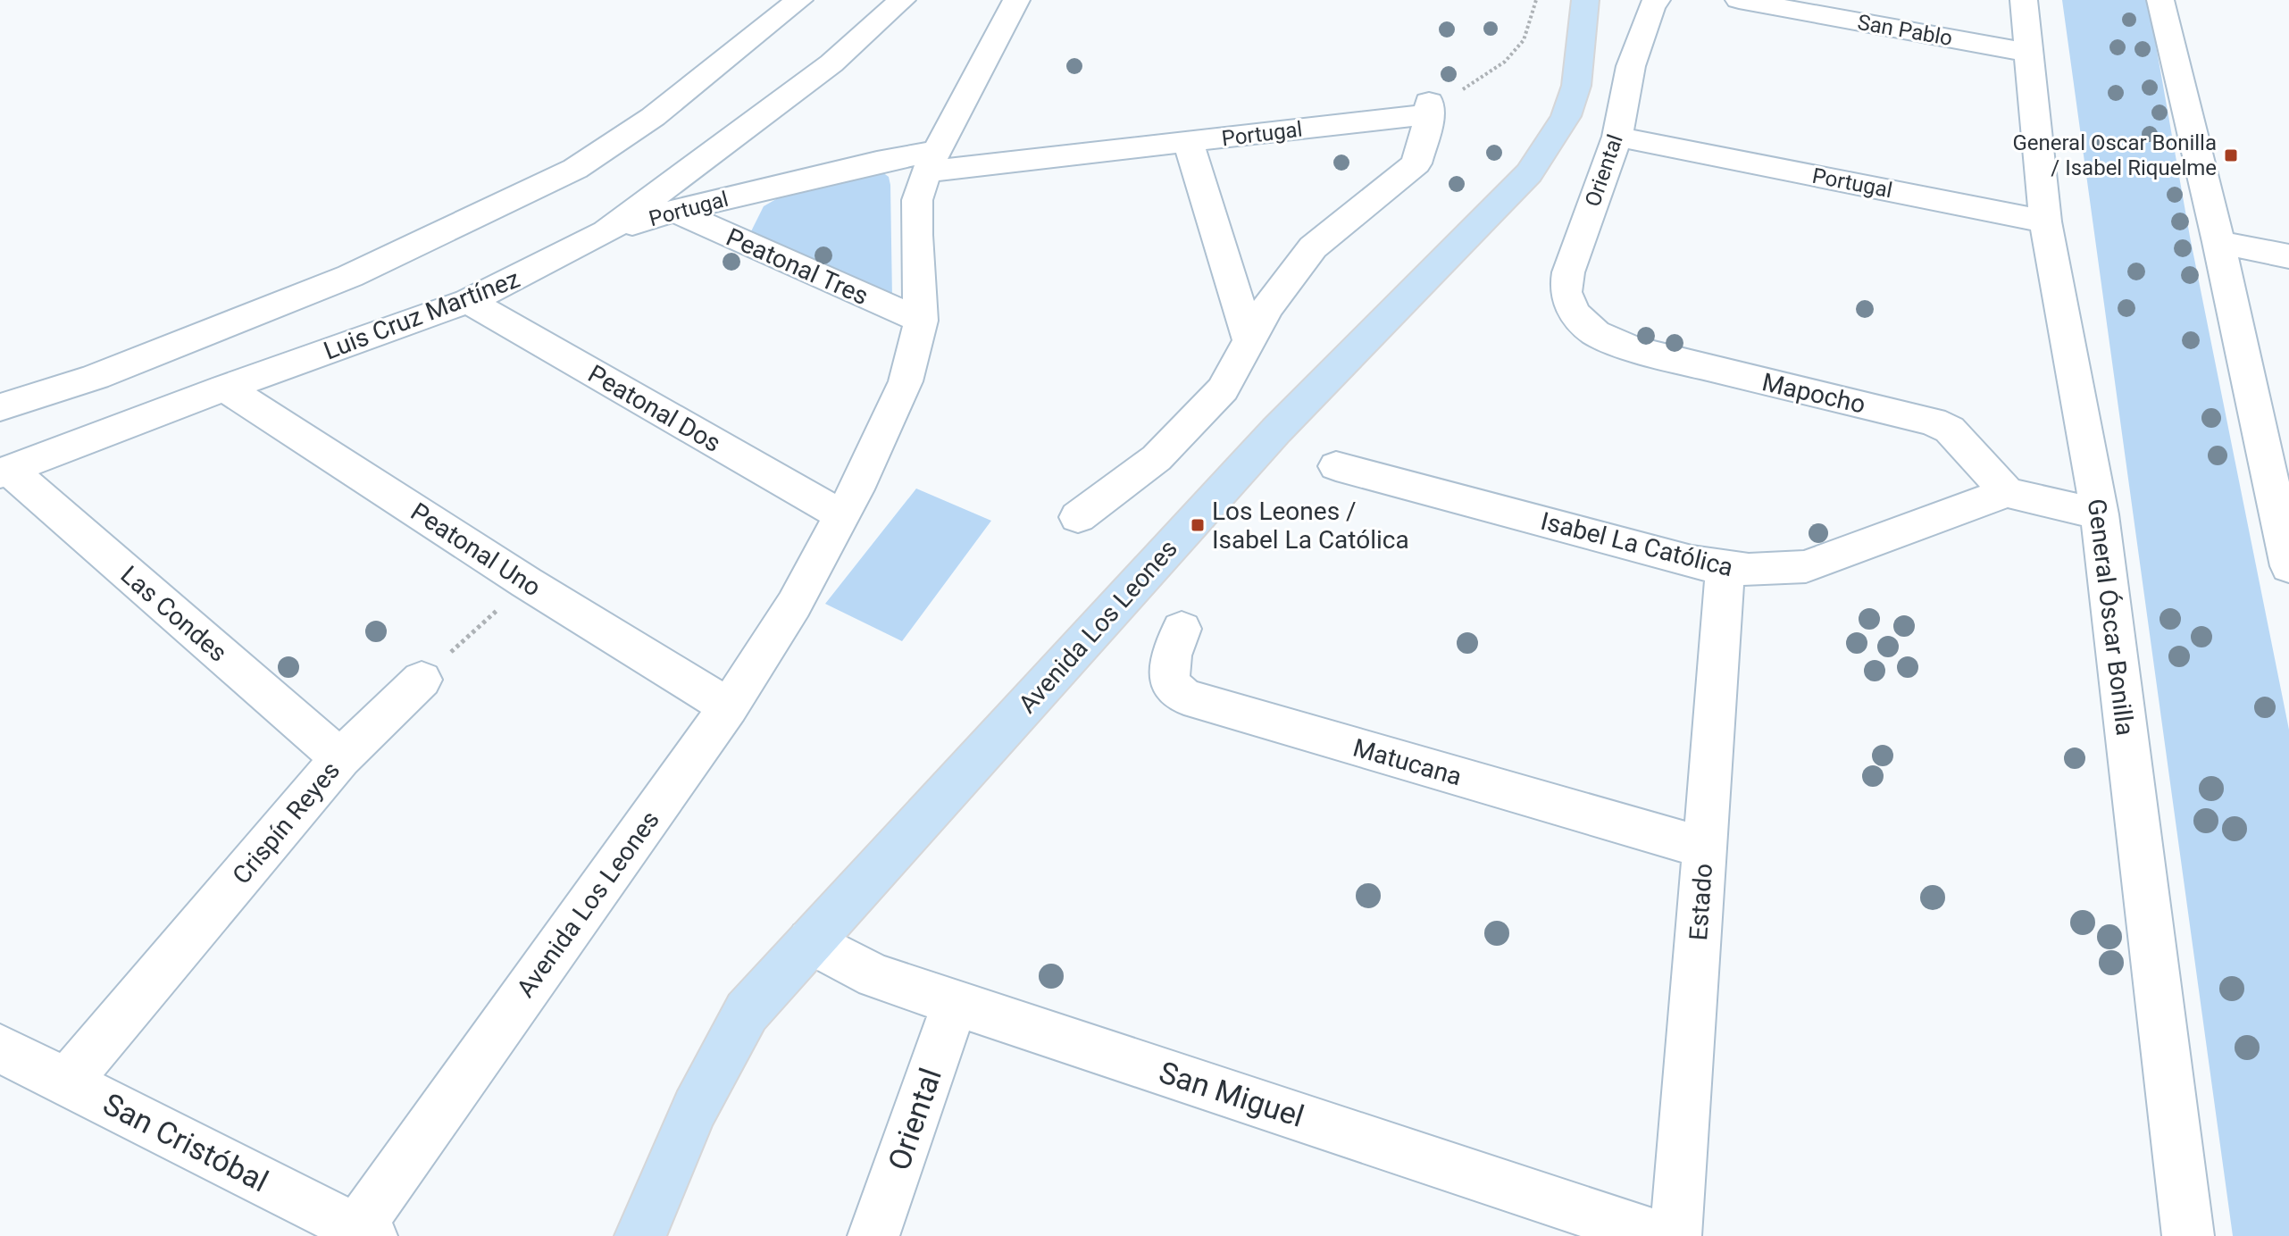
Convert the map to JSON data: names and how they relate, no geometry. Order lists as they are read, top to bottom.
{
  "streets": {
    "main road": ["Avenida Los Leones"],
    "street": [
      "San Pablo",
      "Portugal",
      "Oriental",
      "Peatonal Tres",
      "Luis Cruz Martínez",
      "Mapocho",
      "Peatonal Dos",
      "Isabel La Católica",
      "Peatonal Uno",
      "Las Condes",
      "General Óscar Bonilla",
      "Matucana",
      "Crispín Reyes",
      "Estado",
      "San Miguel",
      "San Cristóbal"
    ]
  },
  "crossings": [
    ["San Pablo", "General Óscar Bonilla"],
    ["Portugal", "Oriental"],
    ["Portugal", "Peatonal Tres"],
    ["Portugal", "Luis Cruz Martínez"],
    ["Portugal", "General Óscar Bonilla"],
    ["Oriental", "Mapocho"],
    ["Oriental", "San Miguel"],
    ["Luis Cruz Martínez", "Peatonal Dos"],
    ["Luis Cruz Martínez", "Peatonal Uno"],
    ["Luis Cruz Martínez", "Las Condes"],
    ["Mapocho", "Isabel La Católica"],
    ["Peatonal Dos", "Avenida Los Leones"],
    ["Isabel La Católica", "Estado"],
    ["Peatonal Uno", "Avenida Los Leones"],
    ["Las Condes", "Crispín Reyes"],
    ["Avenida Los Leones", "San Miguel"],
    ["Avenida Los Leones", "San Cristóbal"],
    ["Matucana", "Estado"],
    ["Crispín Reyes", "San Cristóbal"]
  ],
  "places": {
    "transit": ["General Oscar Bonilla / Isabel Riquelme", "Los Leones / Isabel La Católica"]
  }
}
